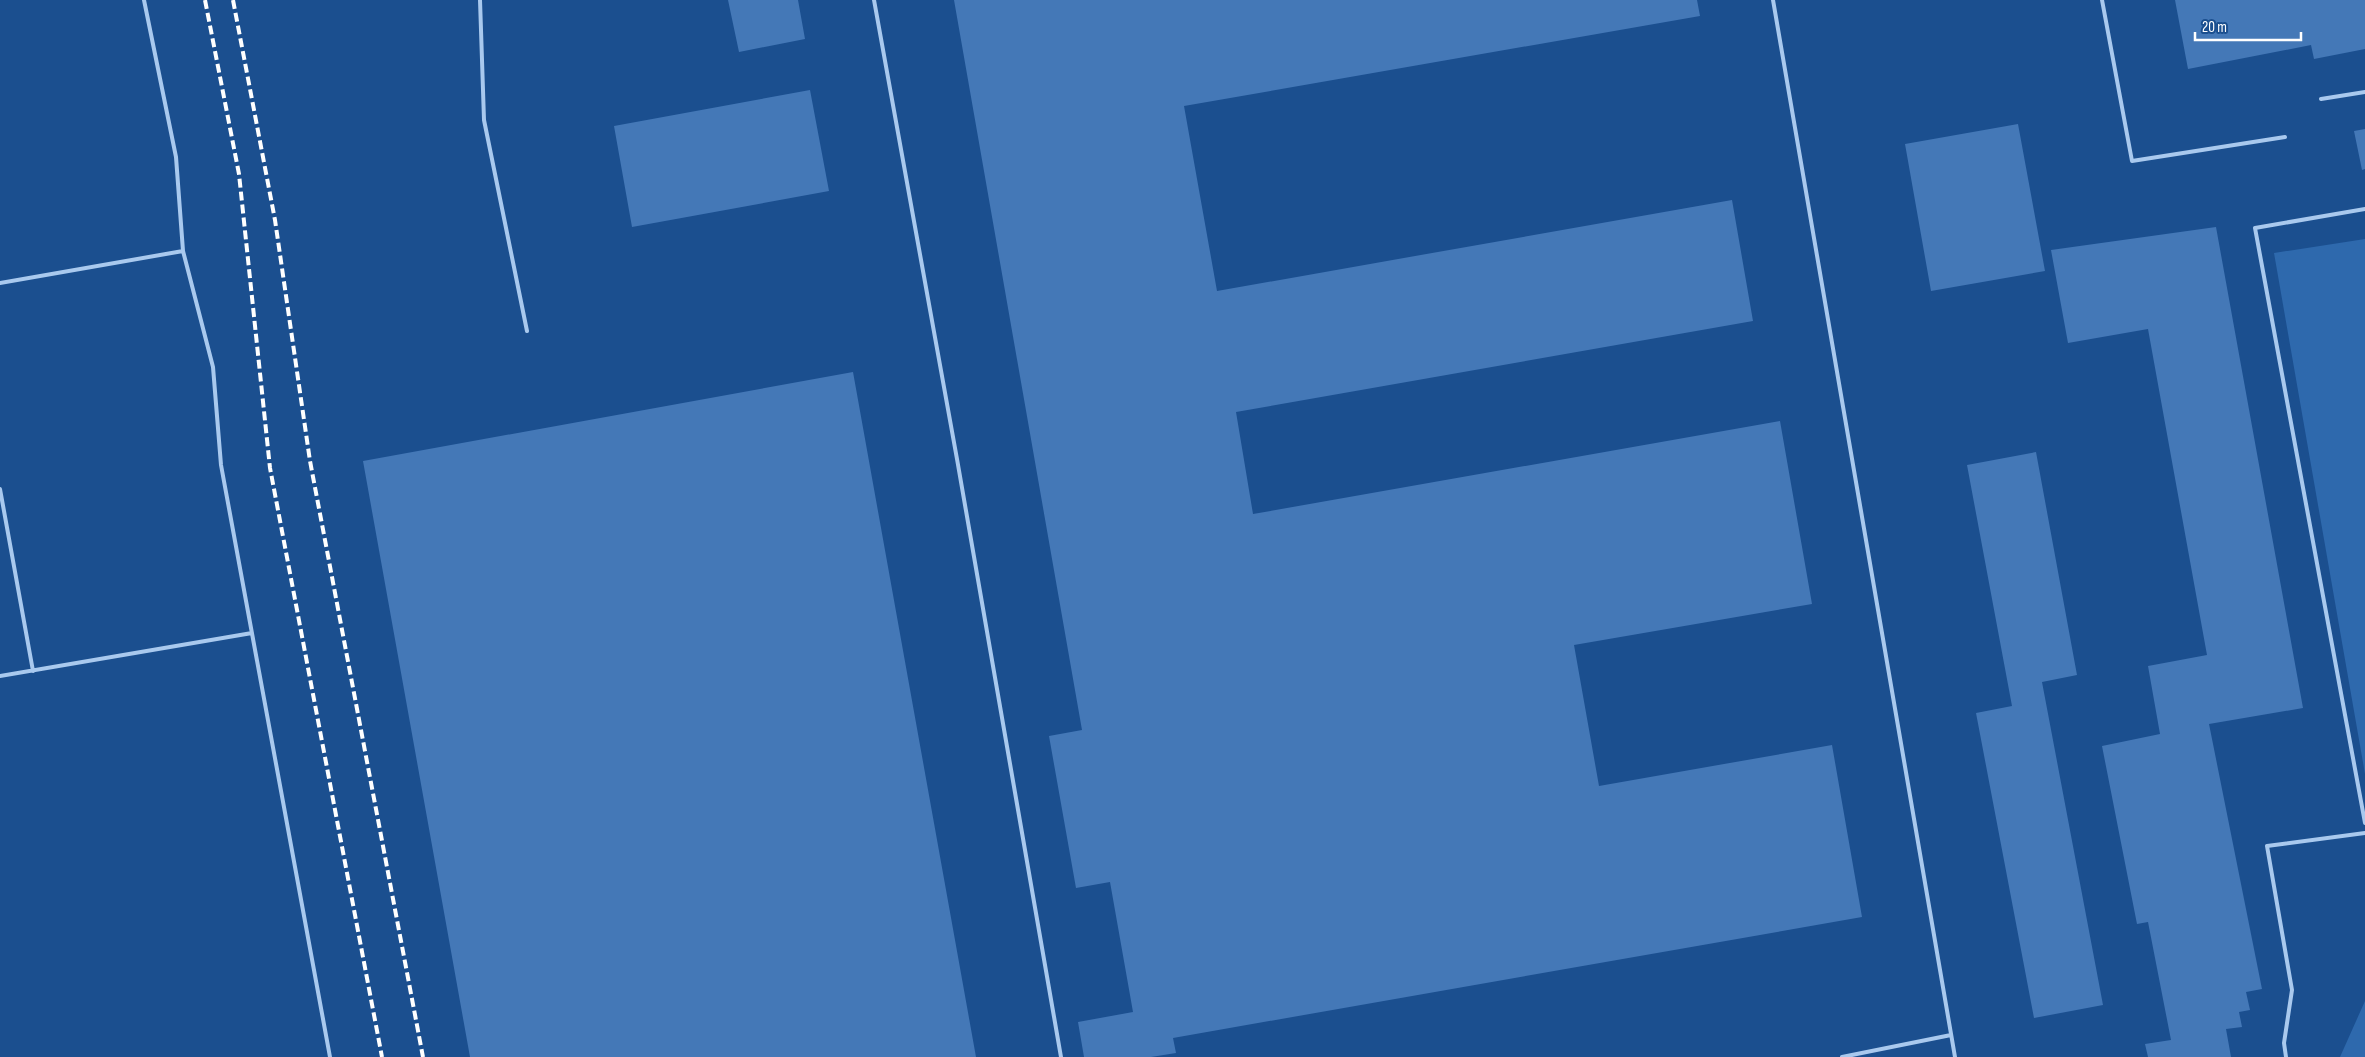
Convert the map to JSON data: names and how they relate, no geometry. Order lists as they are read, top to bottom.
{
  "scale_bar": "20 m"
}
